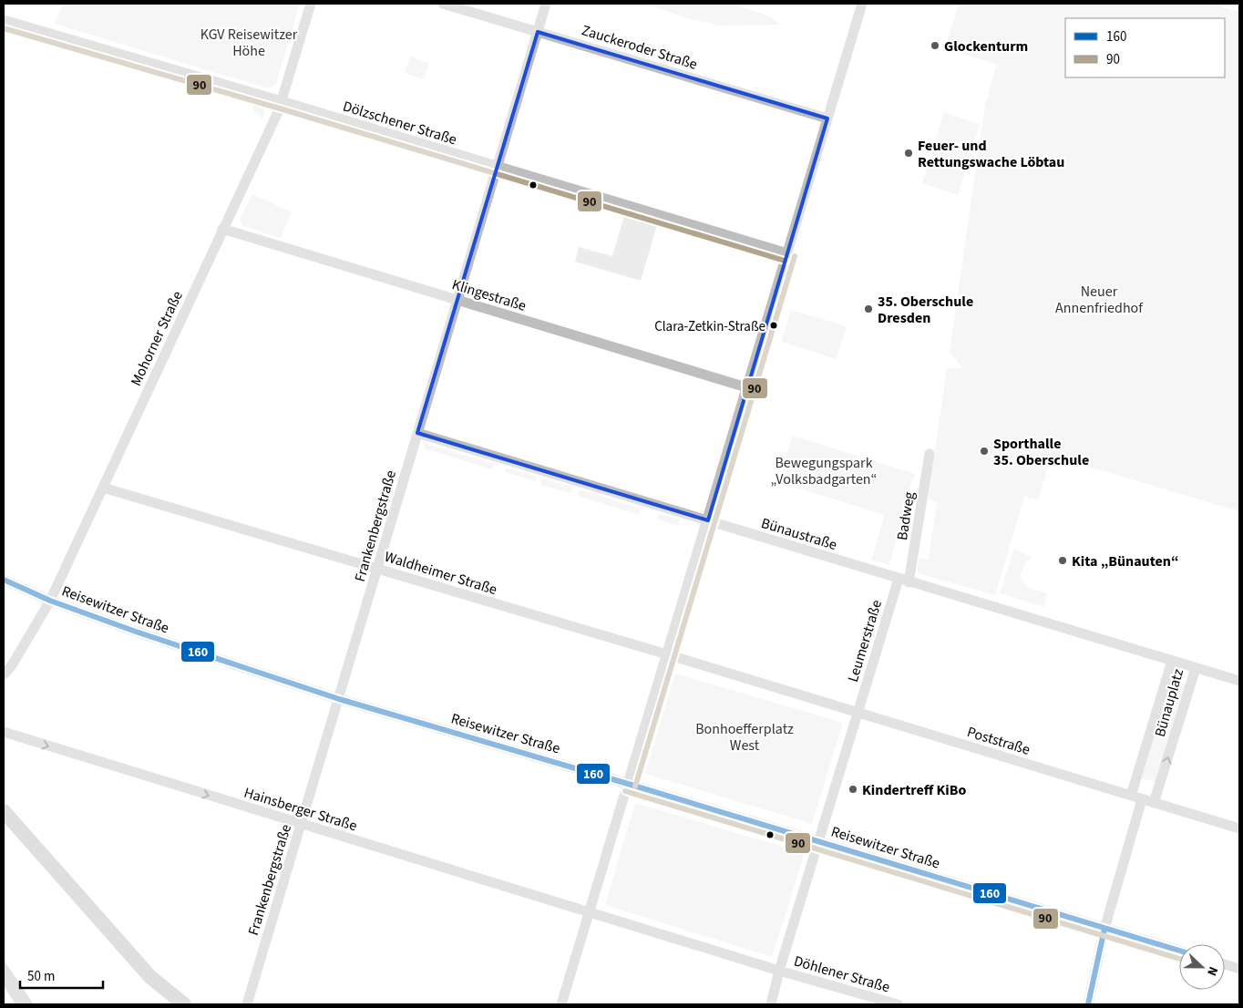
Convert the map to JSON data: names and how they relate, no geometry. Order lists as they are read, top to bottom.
{
  "streets": {
    "street": [
      "Zauckeroder Straße",
      "Dölzschener Straße",
      "Klingestraße",
      "Mohorner Straße",
      "Badweg",
      "Frankenbergstraße",
      "Bünaustraße",
      "Waldheimer Straße",
      "Reisewitzer Straße",
      "Leumerstraße",
      "Bünauplatz",
      "Poststraße",
      "Hainsberger Straße",
      "Döhlener Straße"
    ]
  },
  "crossings": [
    ["Zauckeroder Straße", "Frankenbergstraße"],
    ["Dölzschener Straße", "Mohorner Straße"],
    ["Dölzschener Straße", "Frankenbergstraße"],
    ["Klingestraße", "Mohorner Straße"],
    ["Klingestraße", "Frankenbergstraße"],
    ["Mohorner Straße", "Waldheimer Straße"],
    ["Mohorner Straße", "Reisewitzer Straße"],
    ["Badweg", "Bünaustraße"],
    ["Frankenbergstraße", "Bünaustraße"],
    ["Frankenbergstraße", "Waldheimer Straße"],
    ["Frankenbergstraße", "Reisewitzer Straße"],
    ["Frankenbergstraße", "Hainsberger Straße"],
    ["Bünaustraße", "Leumerstraße"],
    ["Bünaustraße", "Bünauplatz"],
    ["Waldheimer Straße", "Leumerstraße"],
    ["Waldheimer Straße", "Poststraße"],
    ["Reisewitzer Straße", "Leumerstraße"],
    ["Leumerstraße", "Poststraße"],
    ["Leumerstraße", "Hainsberger Straße"],
    ["Leumerstraße", "Döhlener Straße"],
    ["Bünauplatz", "Poststraße"],
    ["Hainsberger Straße", "Döhlener Straße"]
  ],
  "one_way": ["Hainsberger Straße"],
  "parks": [
    "KGV Reisewitzer Höhe",
    "Neuer Annenfriedhof",
    "Bewegungspark „Volksbadgarten“",
    "Bonhoefferplatz West"
  ],
  "places": [
    "Glockenturm",
    "Feuer- und Rettungswache Löbtau",
    "35. Oberschule Dresden",
    "Clara-Zetkin-Straße",
    "Sporthalle 35. Oberschule",
    "Kita „Bünauten“",
    "Kindertreff KiBo"
  ],
  "lines": ["transit line 90", "transit line 160"],
  "legend": ["160", "90"],
  "scale_bar": "50 m",
  "north": "right"
}
